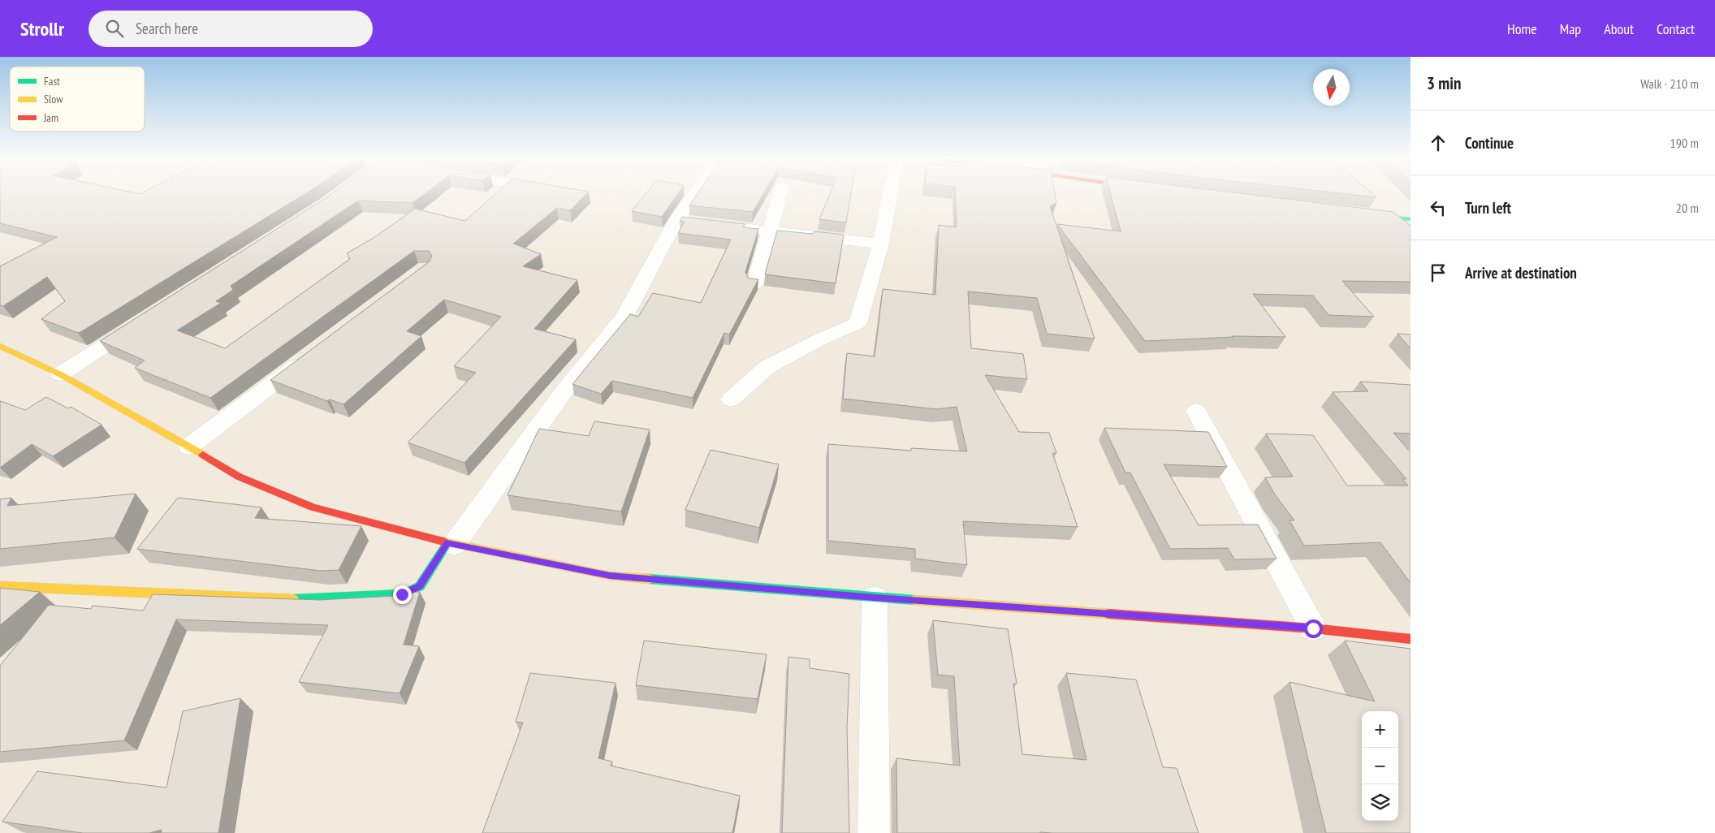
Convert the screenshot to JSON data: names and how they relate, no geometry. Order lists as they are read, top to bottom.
{
  "legend": ["Fast", "Slow", "Jam"],
  "north": "bottom",
  "page": {
    "header": "Strollr",
    "search": "Search here",
    "nav": [
      "Home",
      "Map",
      "About",
      "Contact"
    ],
    "heading": ["3 min", "Walk · 210 m"],
    "list": [
      ["Continue", "190 m"],
      ["Turn left", "20 m"],
      "Arrive at destination"
    ],
    "map_buttons": ["+", "−"]
  }
}
